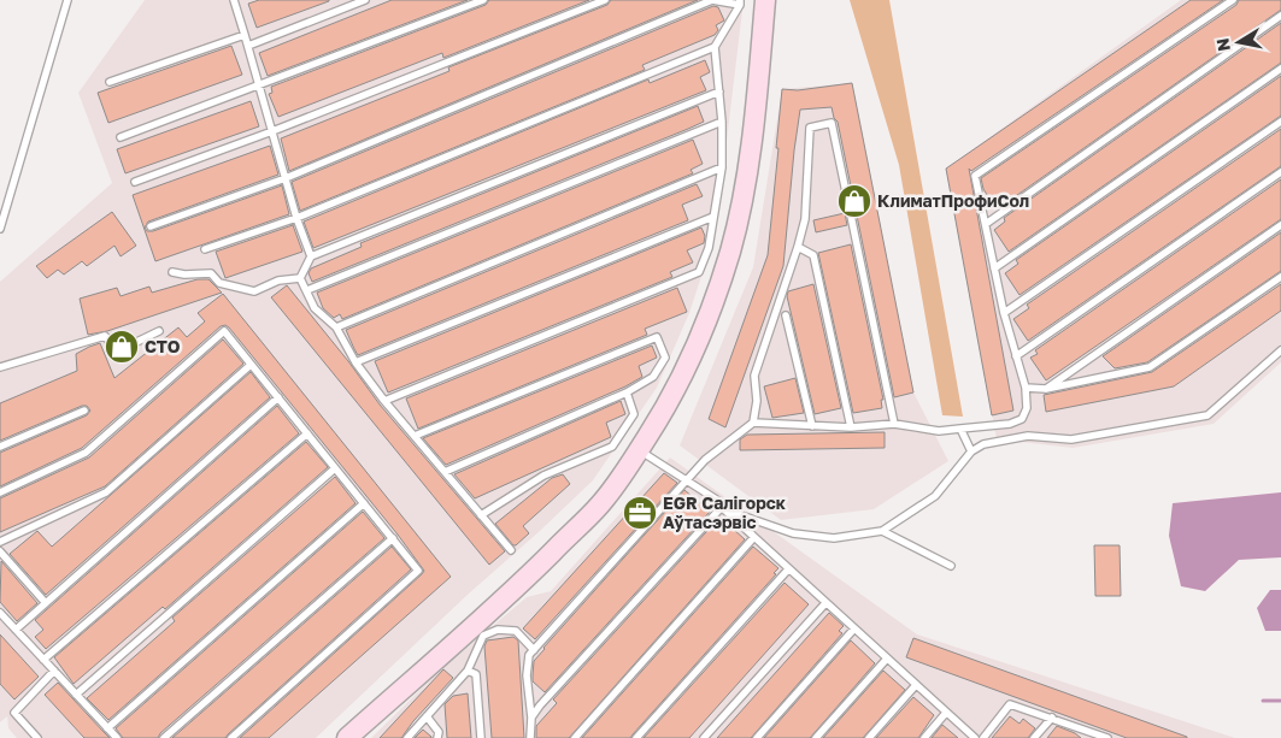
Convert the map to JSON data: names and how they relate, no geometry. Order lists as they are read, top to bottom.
{
  "places": {
    "shop": ["КлиматПрофиСол", "СТО"],
    "office": ["EGR Салігорск Аўтасэрвіс"]
  },
  "north": "left"
}
